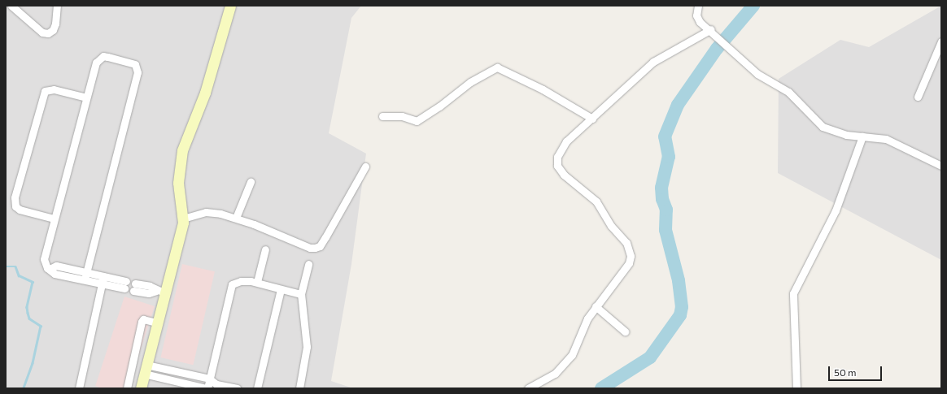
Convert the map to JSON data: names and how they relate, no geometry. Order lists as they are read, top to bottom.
{
  "scale_bar": "50 m"
}
